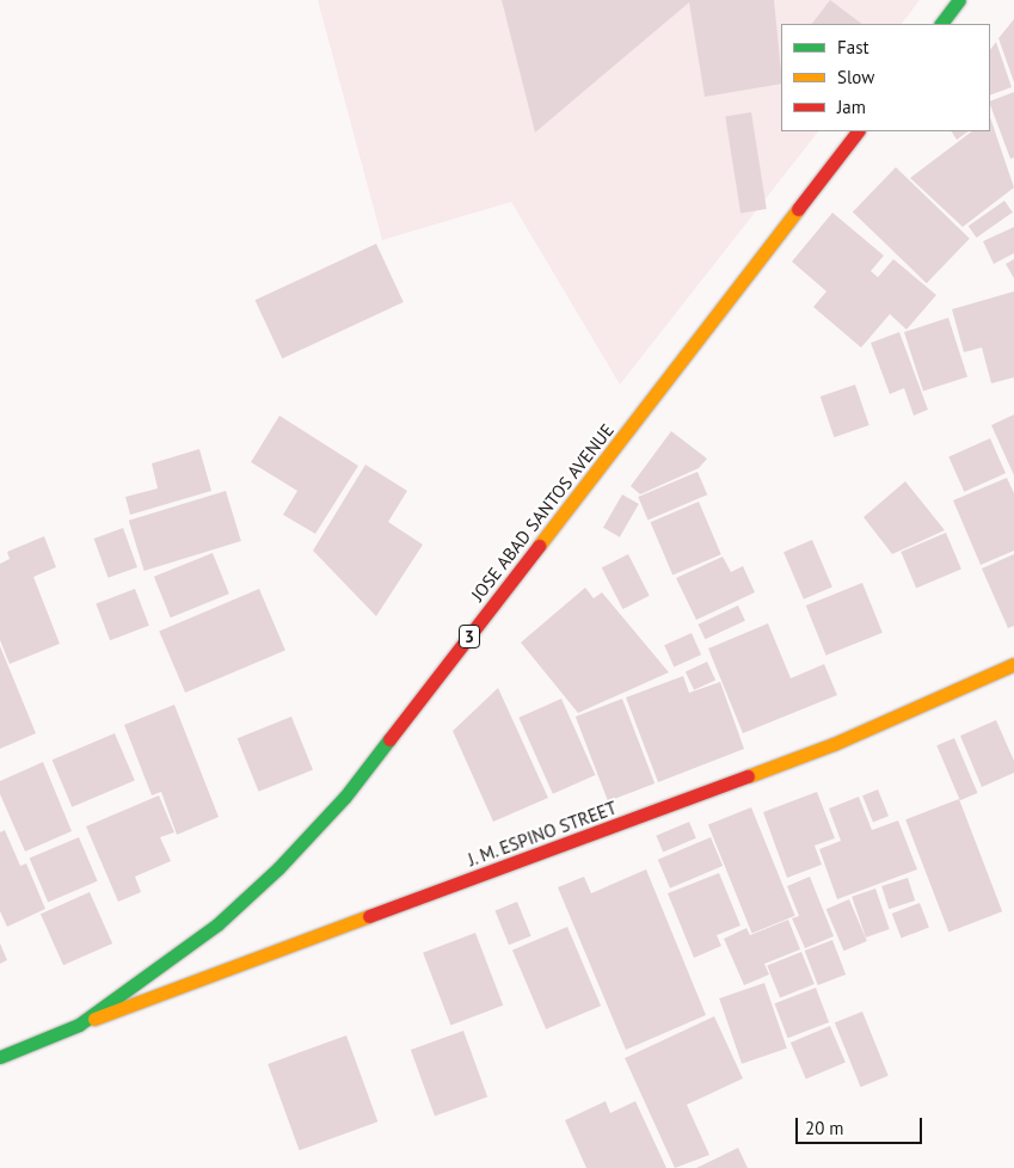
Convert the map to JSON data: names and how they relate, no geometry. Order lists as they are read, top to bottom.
{
  "streets": {
    "main road": ["JOSE ABAD SANTOS AVENUE", "3", "J. M. ESPINO STREET"]
  },
  "crossings": [
    ["JOSE ABAD SANTOS AVENUE", "J. M. ESPINO STREET"]
  ],
  "legend": ["Fast", "Slow", "Jam"],
  "scale_bar": "20 m"
}
